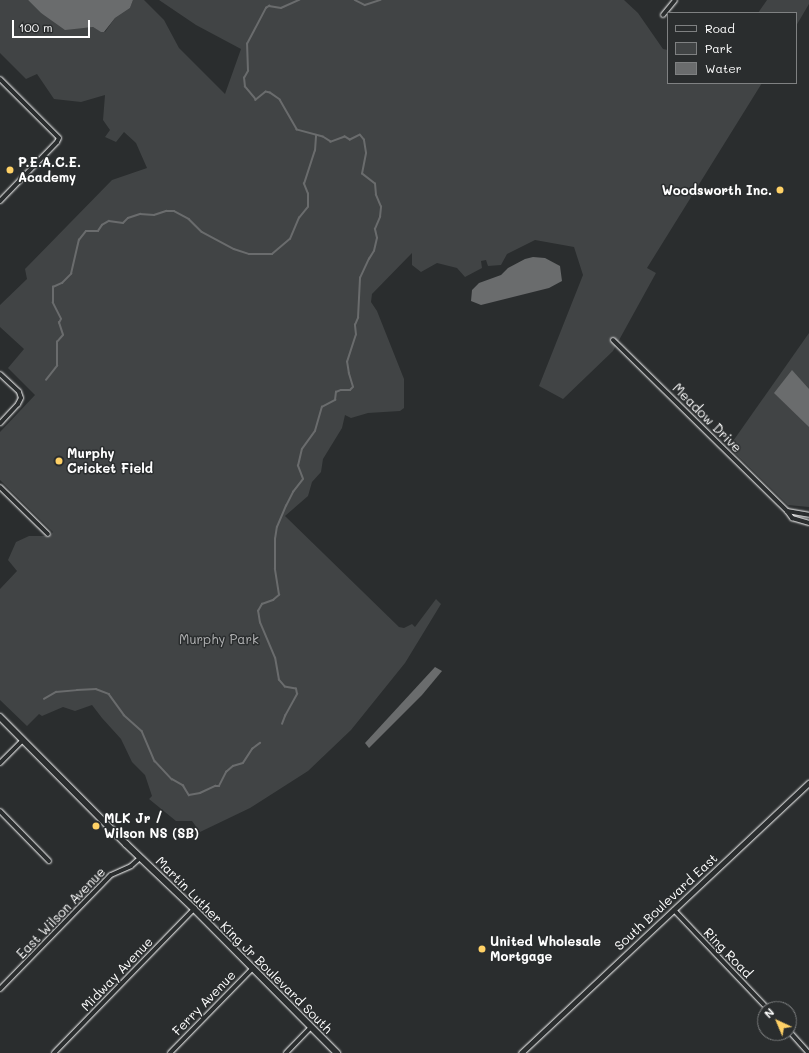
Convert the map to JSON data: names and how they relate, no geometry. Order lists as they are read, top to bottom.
{
  "streets": {
    "main road": ["Martin Luther King Jr Boulevard South"],
    "street": [
      "Meadow Drive",
      "South Boulevard East",
      "East Wilson Avenue",
      "Ring Road",
      "Midway Avenue",
      "Ferry Avenue"
    ]
  },
  "crossings": [
    ["South Boulevard East", "Ring Road"],
    ["East Wilson Avenue", "Martin Luther King Jr Boulevard South"],
    ["Martin Luther King Jr Boulevard South", "Midway Avenue"],
    ["Martin Luther King Jr Boulevard South", "Ferry Avenue"]
  ],
  "parks": ["Murphy Park"],
  "places": [
    "P.E.A.C.E. Academy",
    "Woodsworth Inc.",
    "Murphy Cricket Field",
    "MLK Jr / Wilson NS (SB)",
    "United Wholesale Mortgage"
  ],
  "legend": ["Road", "Park", "Water"],
  "scale_bar": "100 m",
  "north": "top left"
}
